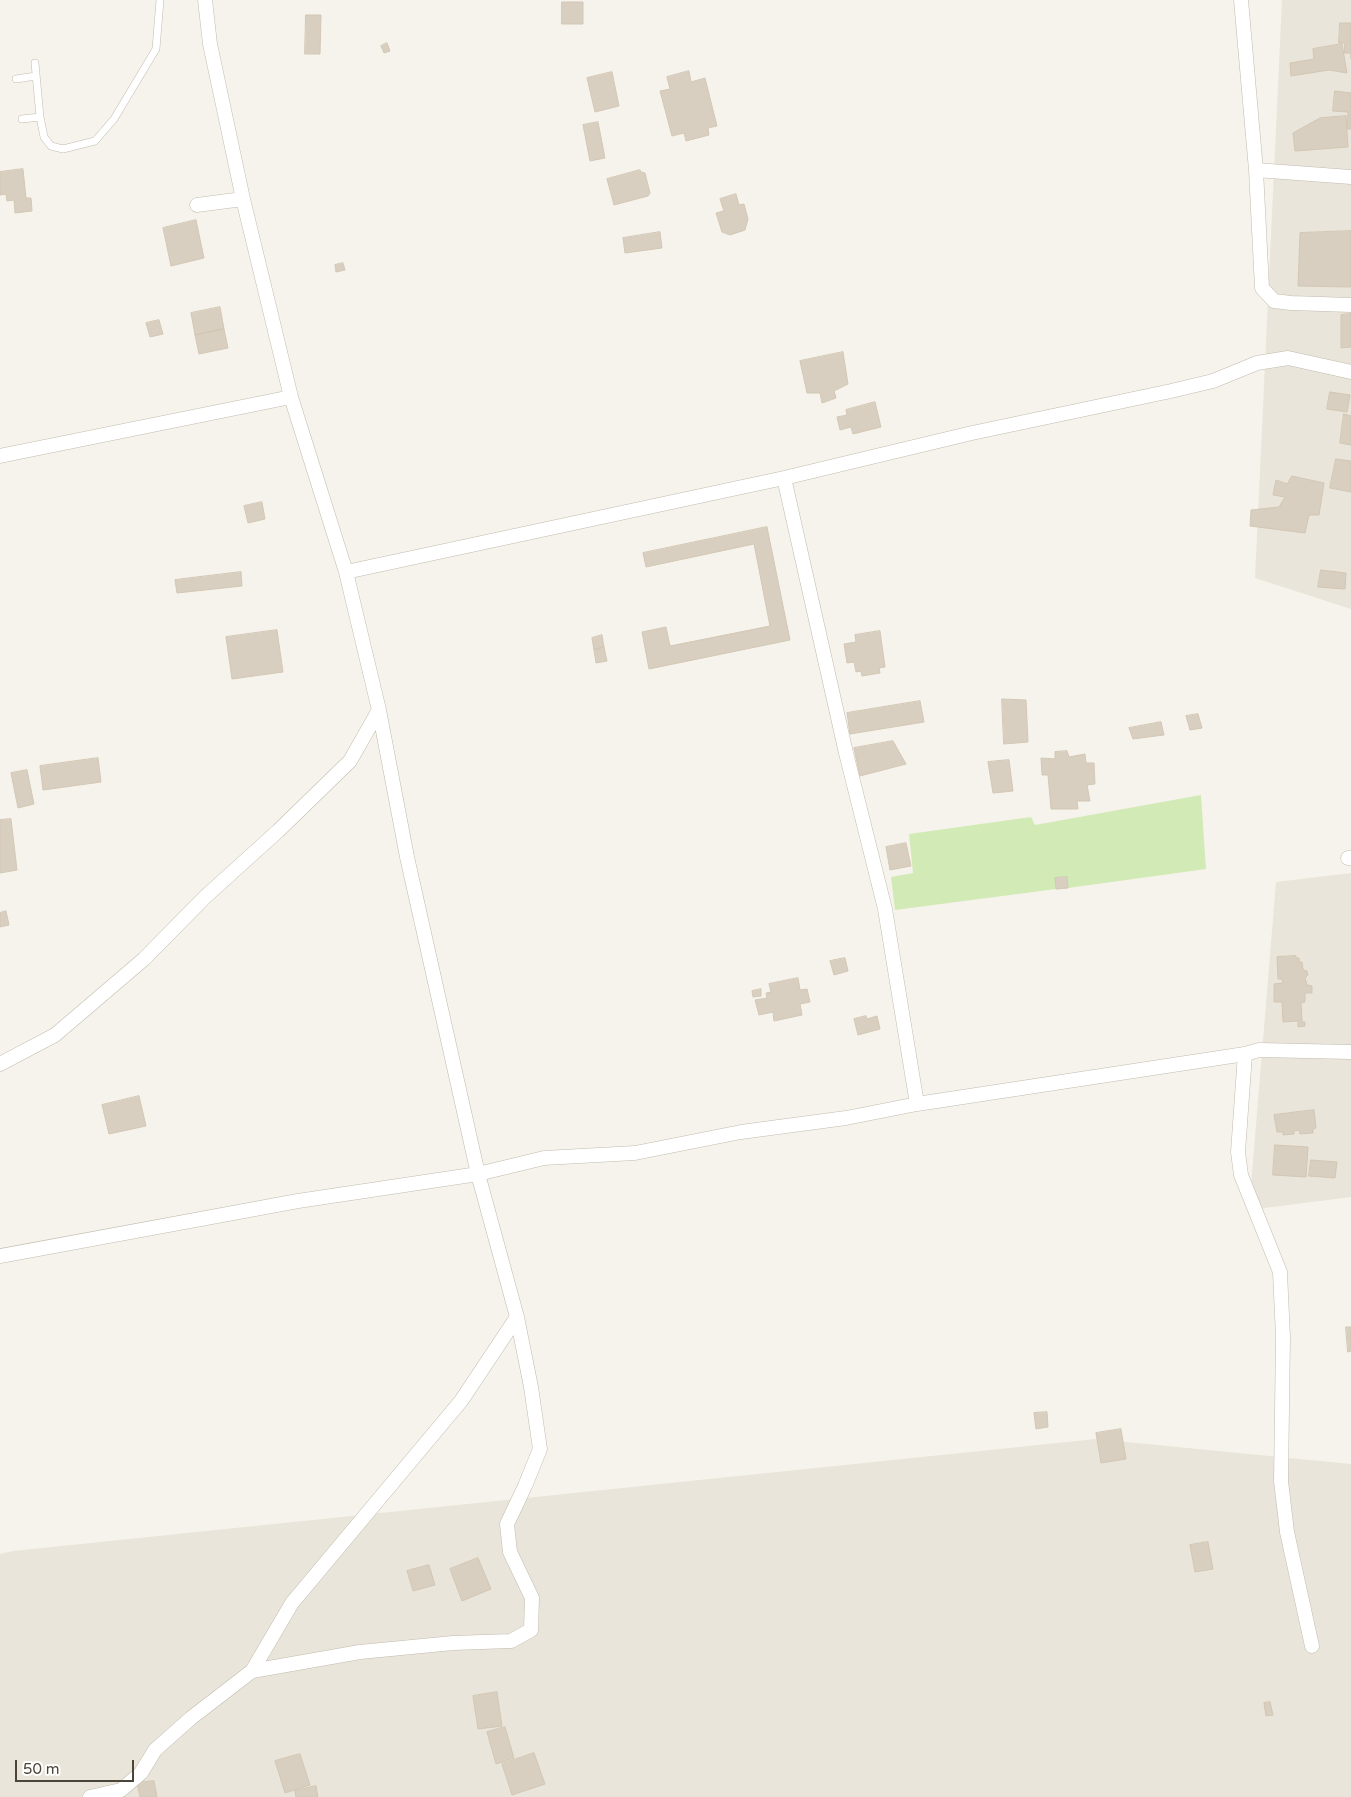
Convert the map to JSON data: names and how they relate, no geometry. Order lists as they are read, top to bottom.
{
  "scale_bar": "50 m"
}
